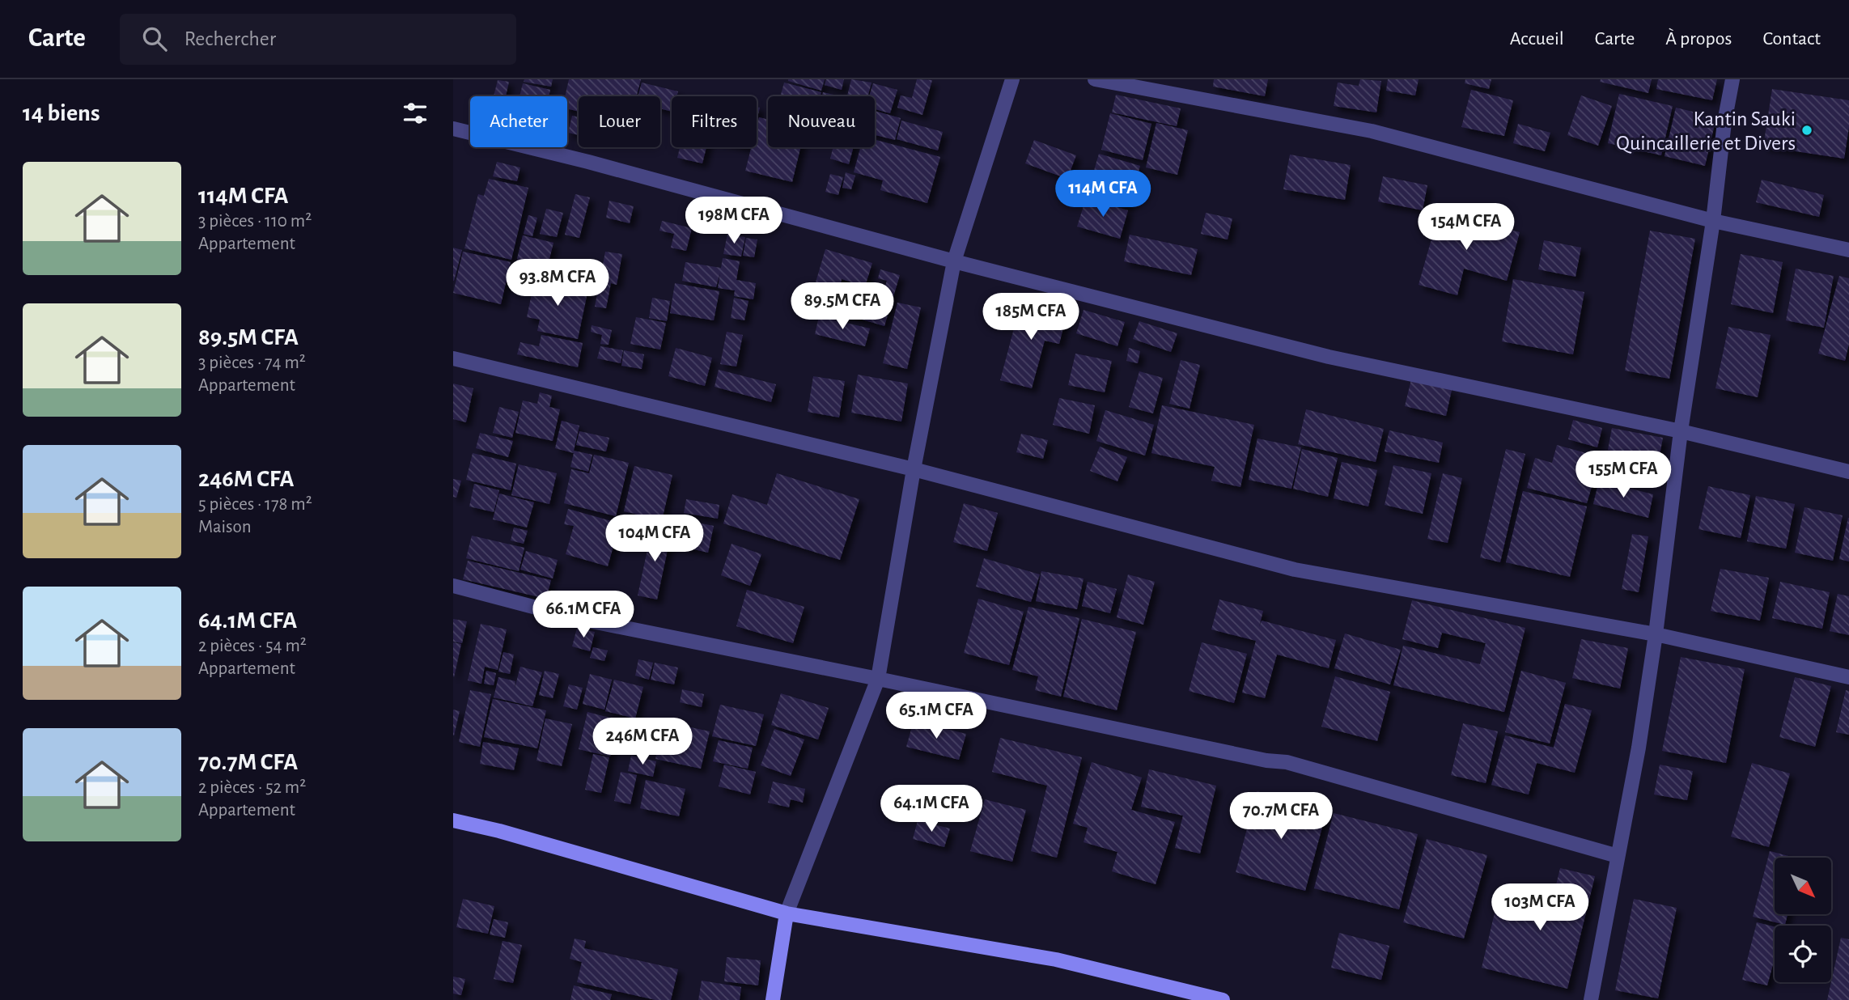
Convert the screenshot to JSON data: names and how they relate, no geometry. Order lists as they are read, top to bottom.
{
  "places": ["Kantin Sauki Quincaillerie et Divers"],
  "north": "bottom right",
  "page": {
    "header": "Carte",
    "search": "Rechercher",
    "nav": [
      "Accueil",
      "Carte",
      "À propos",
      "Contact"
    ],
    "heading": "14 biens",
    "chip": [
      "Acheter",
      "Louer",
      "Filtres",
      "Nouveau"
    ],
    "list": [
      {
        "name": "114M CFA",
        "note": "3 pièces · 110 m² · Appartement"
      },
      {
        "name": "89.5M CFA",
        "note": "3 pièces · 74 m² · Appartement"
      },
      {
        "name": "246M CFA",
        "note": "5 pièces · 178 m² · Maison"
      },
      {
        "name": "64.1M CFA",
        "note": "2 pièces · 54 m² · Appartement"
      },
      {
        "name": "70.7M CFA",
        "note": "2 pièces · 52 m² · Appartement"
      }
    ],
    "price": [
      "114M CFA",
      "198M CFA",
      "154M CFA",
      "93.8M CFA",
      "89.5M CFA",
      "185M CFA",
      "155M CFA",
      "104M CFA",
      "66.1M CFA",
      "65.1M CFA",
      "246M CFA",
      "64.1M CFA",
      "70.7M CFA",
      "103M CFA"
    ]
  }
}
